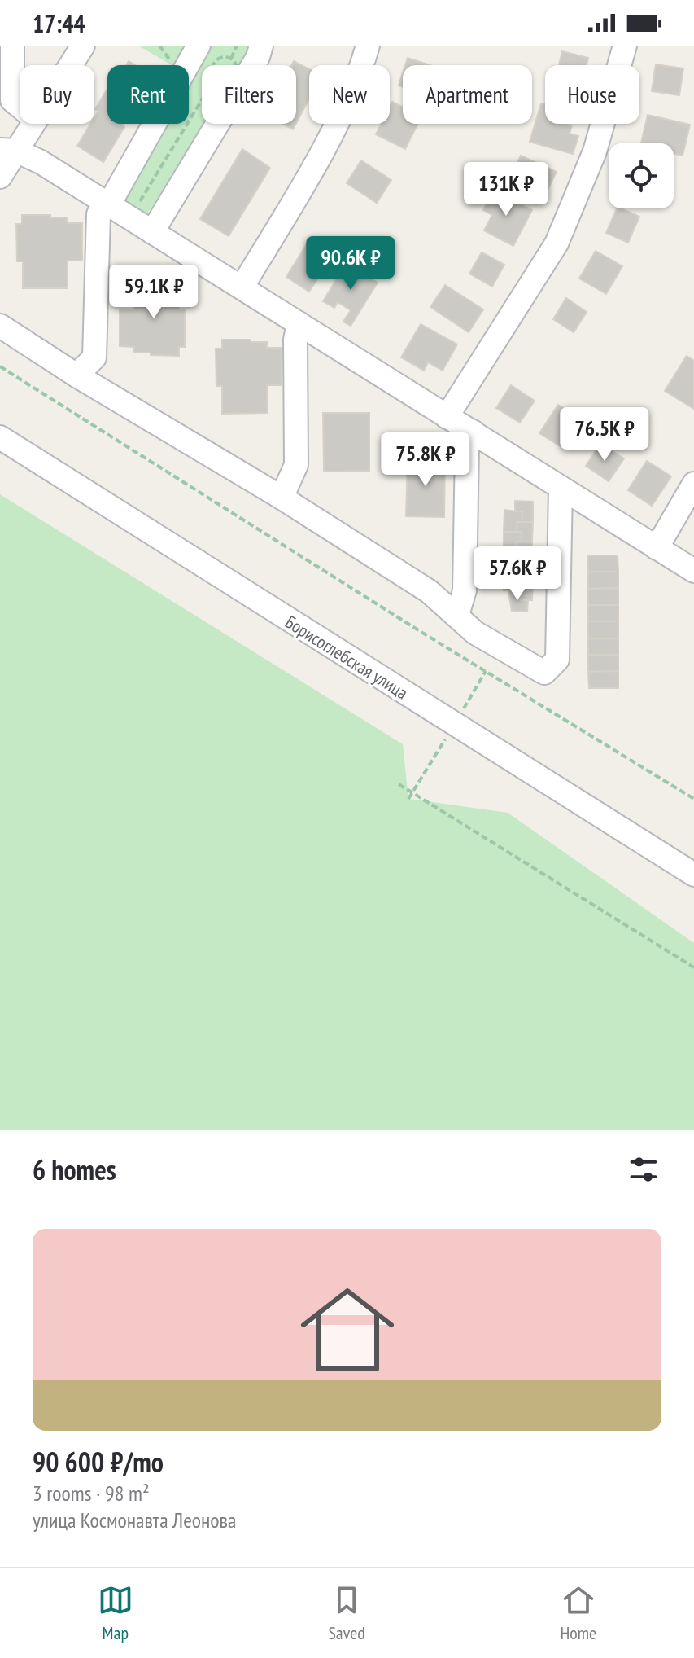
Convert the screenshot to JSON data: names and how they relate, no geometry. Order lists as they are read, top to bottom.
{
  "streets": {
    "street": ["Борисоглебская улица"]
  },
  "page": {
    "status": "17:44",
    "chip": [
      "Buy",
      "Rent",
      "Filters",
      "New",
      "Apartment",
      "House"
    ],
    "price": [
      "131K ₽",
      "90.6K ₽",
      "59.1K ₽",
      "76.5K ₽",
      "75.8K ₽",
      "57.6K ₽"
    ],
    "heading": "6 homes",
    "list": [
      {
        "name": "90 600 ₽/mo",
        "note": "3 rooms · 98 m² · улица Космонавта Леонова"
      }
    ],
    "tabs": ["Map", "Saved", "Home"]
  }
}
